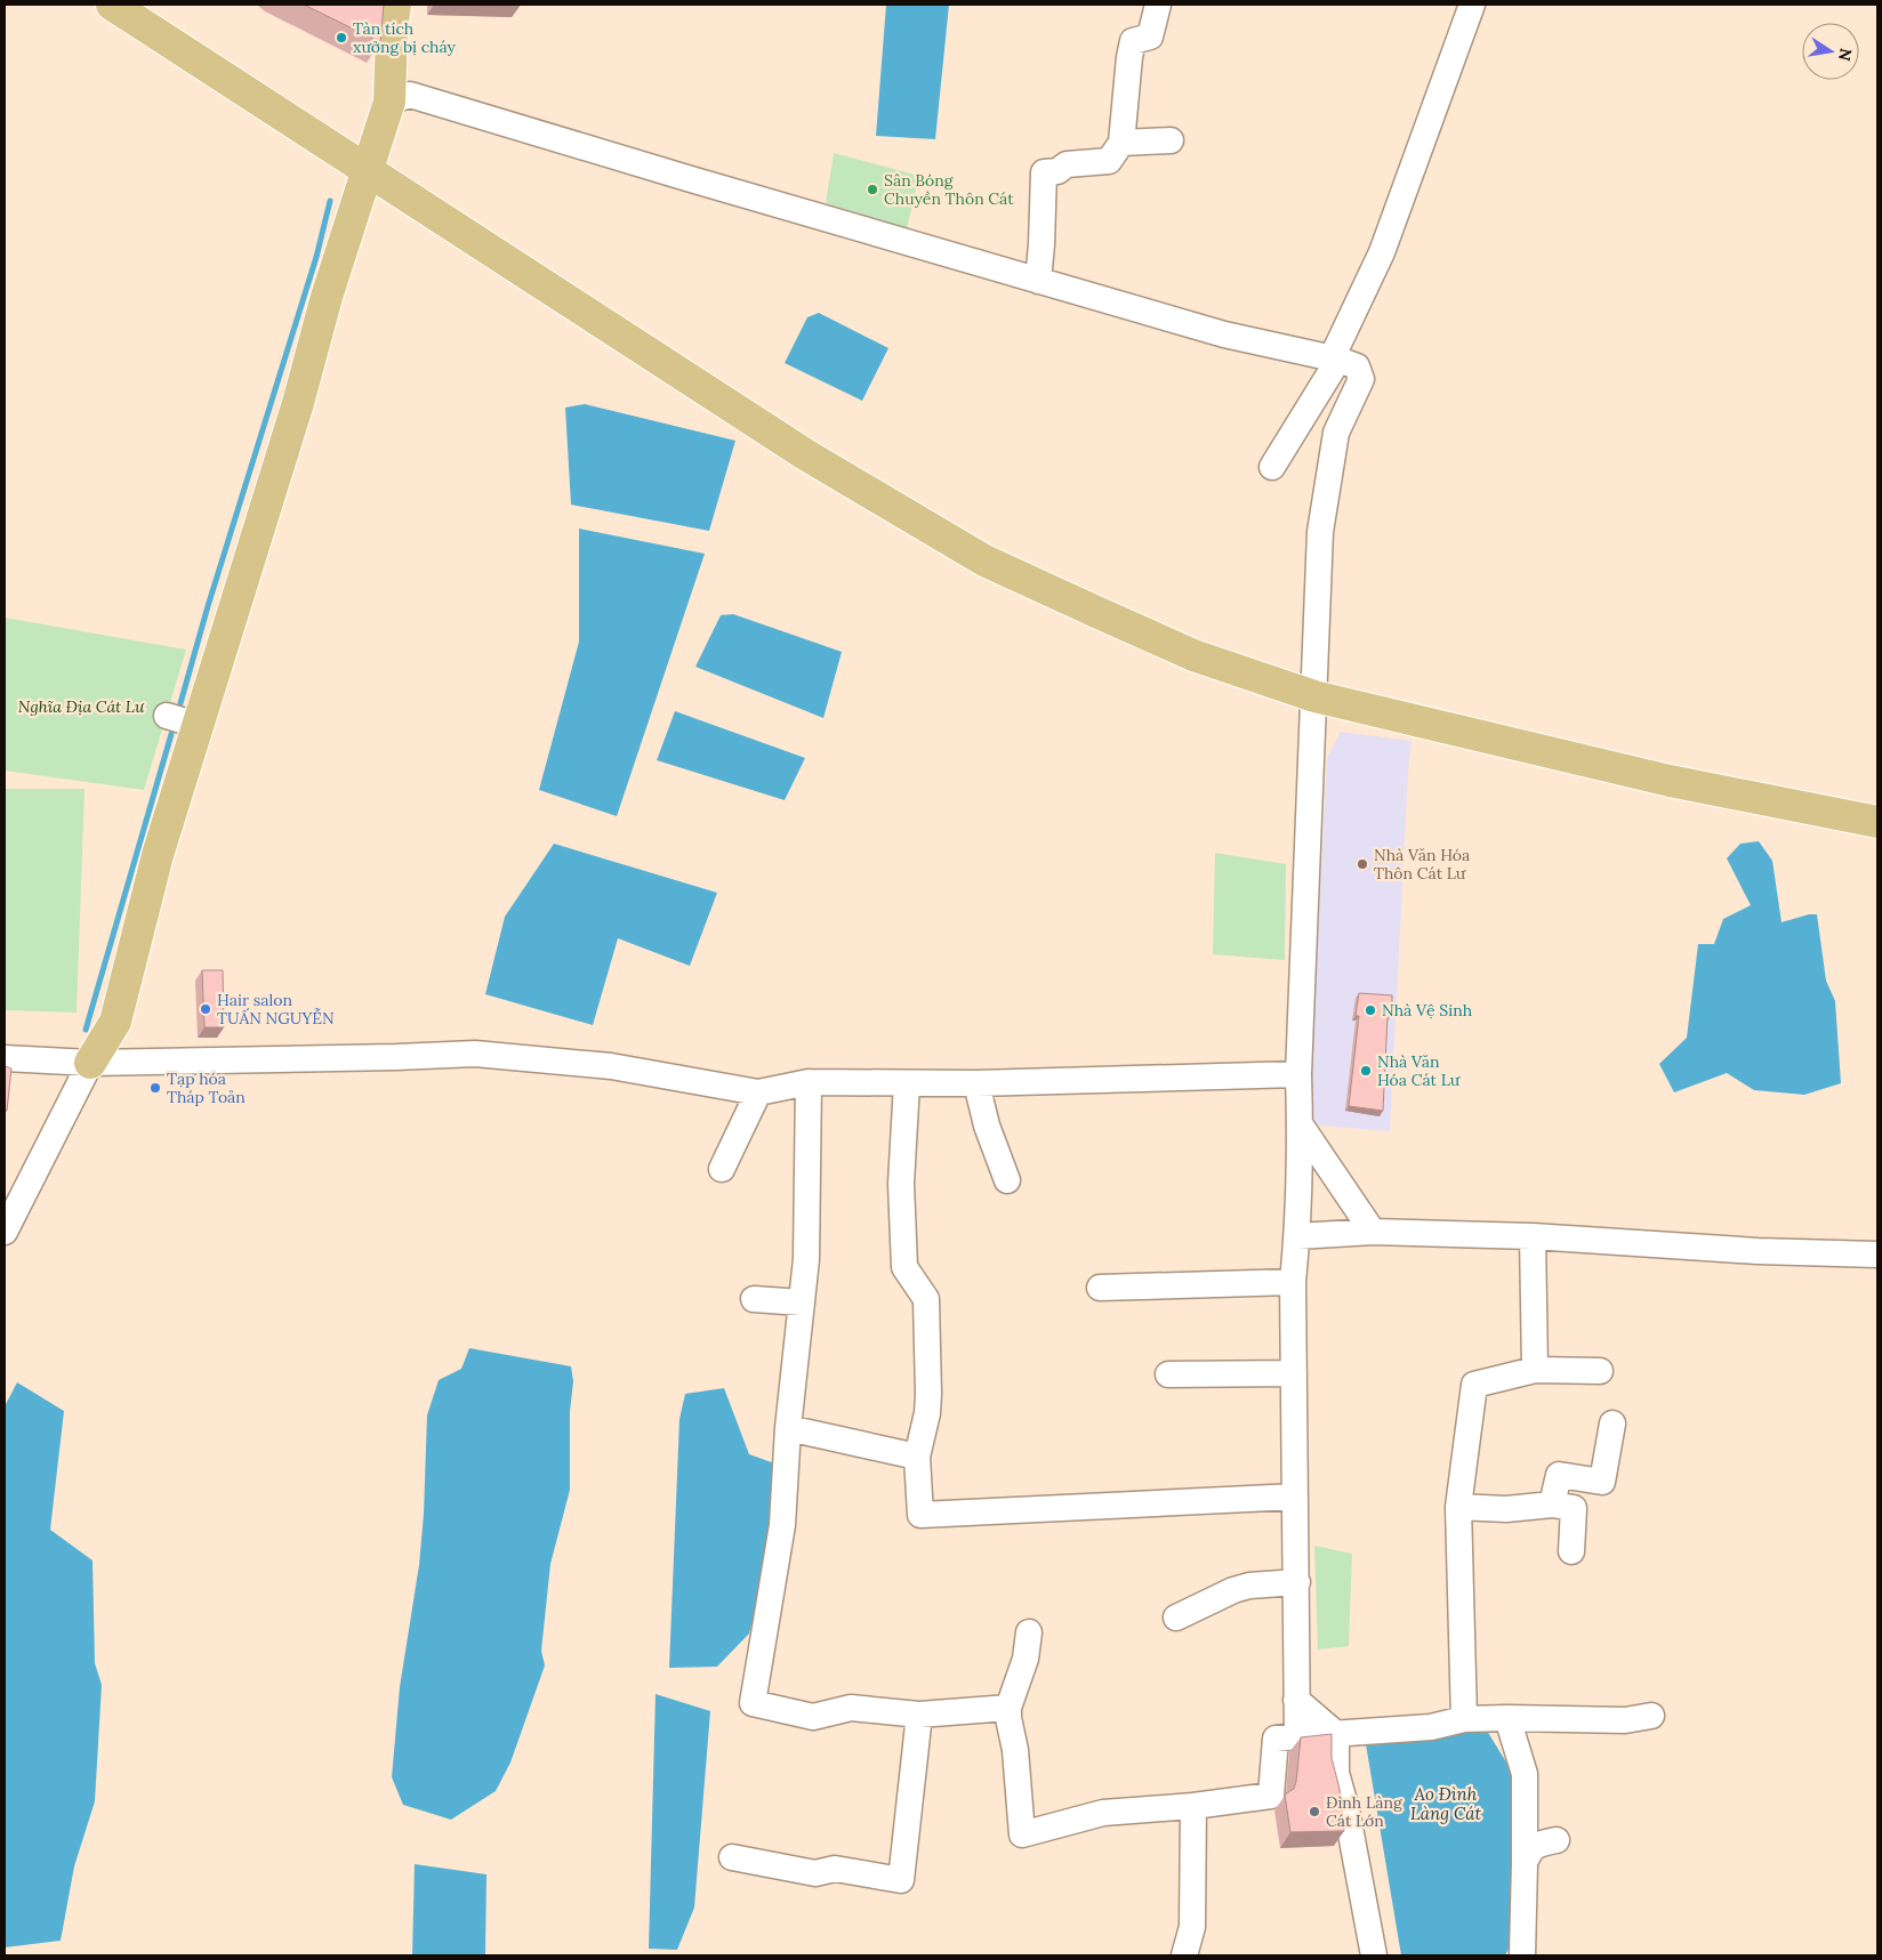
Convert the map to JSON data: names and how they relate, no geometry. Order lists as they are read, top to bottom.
{
  "water": ["Ao Đình Làng Cát"],
  "parks": ["Nghĩa Địa Cát Lư"],
  "places": [
    "Tàn tích xưởng bị cháy",
    "Sân Bóng Chuyền Thôn Cát",
    "Nhà Văn Hóa Thôn Cát Lư",
    "Hair salon TUẤN NGUYỄN",
    "Nhà Vệ Sinh",
    "Nhà Văn Hóa Cát Lư",
    "Tạp hóa Tháp Toản",
    "Đình Làng Cát Lớn"
  ],
  "north": "right"
}
